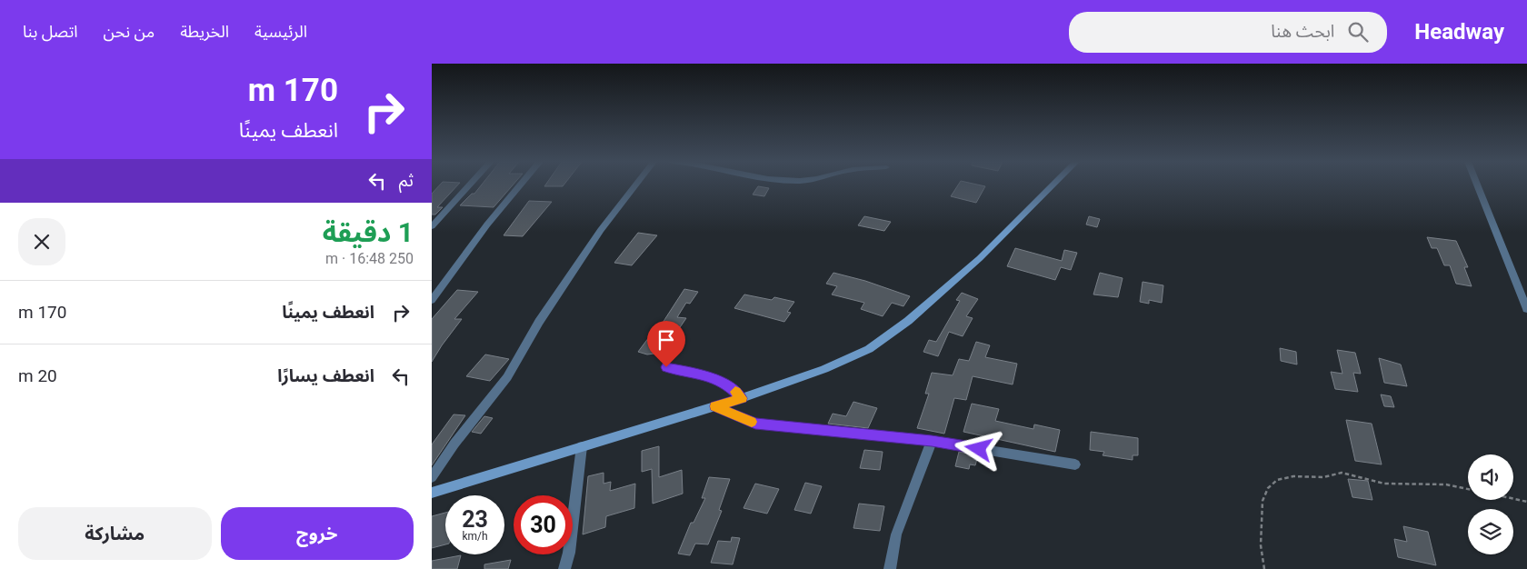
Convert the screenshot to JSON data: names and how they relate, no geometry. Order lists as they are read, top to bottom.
{
  "page": {
    "header": "Headway",
    "search": "ابحث هنا",
    "nav": [
      "الرئيسية",
      "الخريطة",
      "من نحن",
      "اتصل بنا"
    ],
    "turn": ["170 m", "انعطف يمينًا"],
    "then": "ثم",
    "heading": ["1 دقيقة", "250 m · 16:48"],
    "list": [
      {
        "name": "انعطف يمينًا",
        "value": "170 m"
      },
      {
        "name": "انعطف يسارًا",
        "value": "20 m"
      }
    ],
    "speed": "23 km/h",
    "limit": "30",
    "buttons": ["خروج", "مشاركة"]
  }
}
